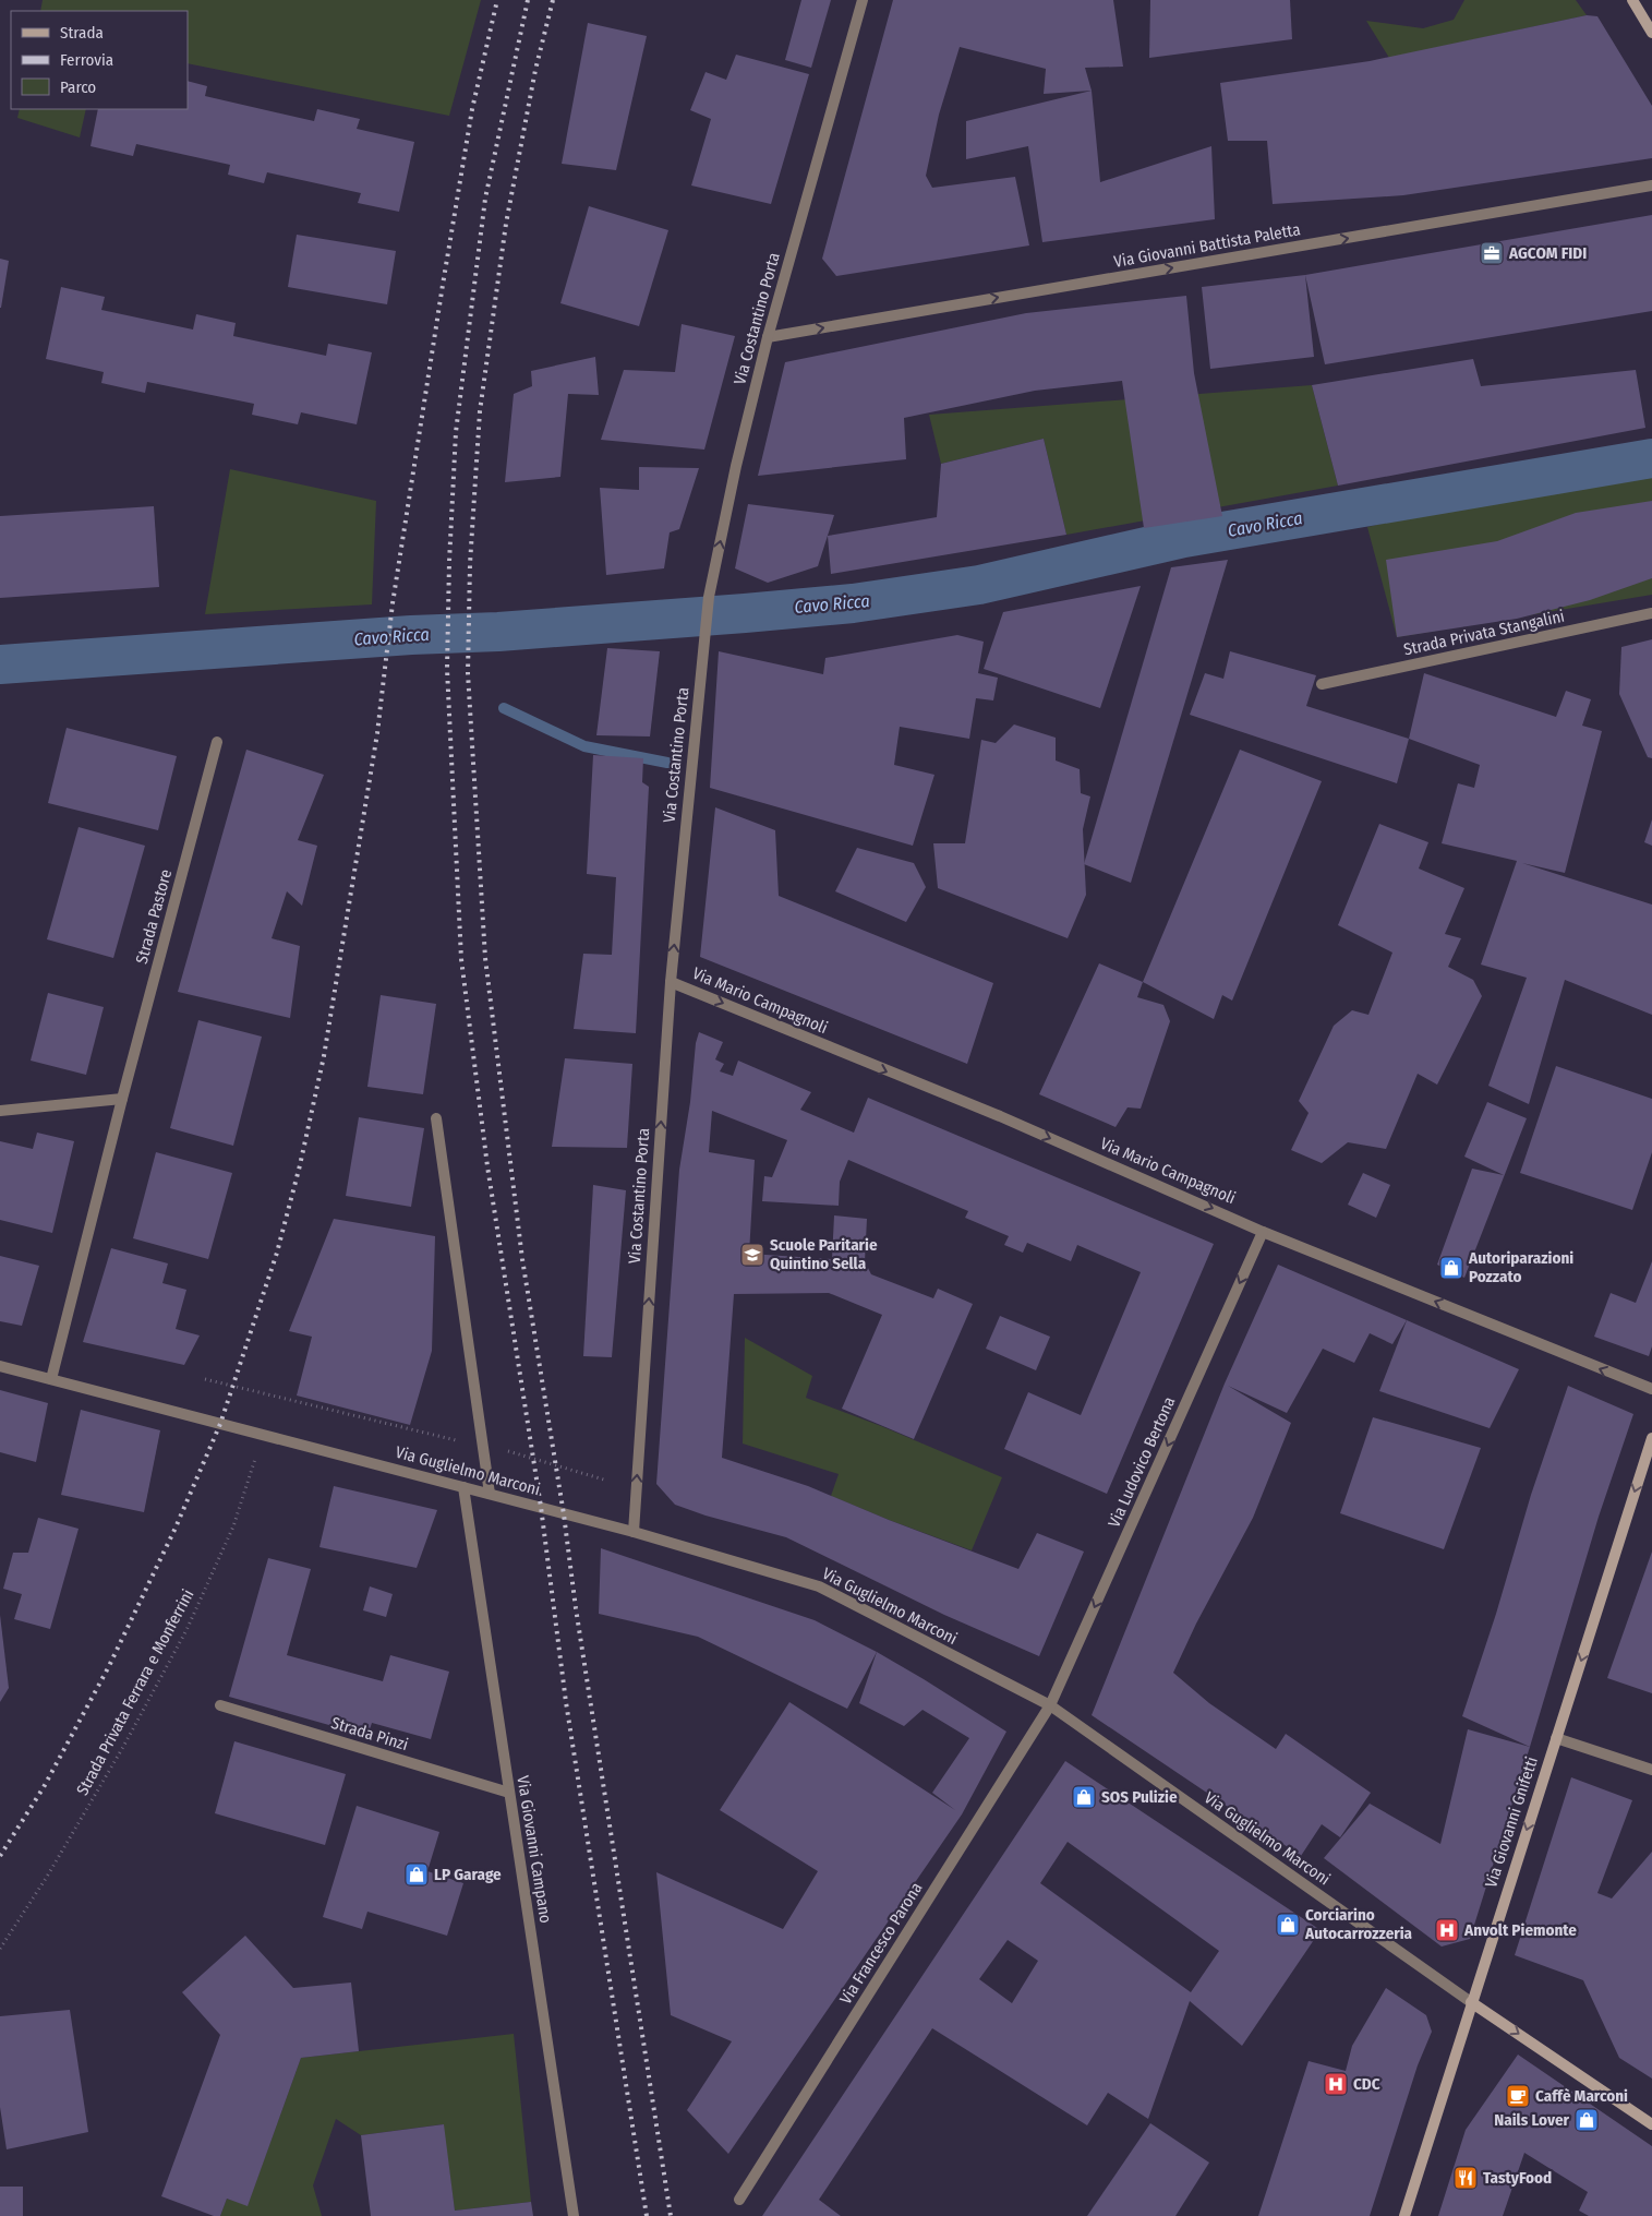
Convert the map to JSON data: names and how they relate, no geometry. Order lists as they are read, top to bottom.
{
  "streets": {
    "main road": ["Via Guglielmo Marconi", "Via Giovanni Gnifetti"],
    "street": [
      "Via Giovanni Battista Paletta",
      "Via Costantino Porta",
      "Strada Privata Stangalini",
      "Strada Pastore",
      "Via Mario Campagnoli",
      "Via Ludovico Bertona",
      "Strada Pinzi",
      "Via Giovanni Campano",
      "Via Francesco Parona"
    ],
    "path": ["Strada Privata Ferrara e Monferrini"]
  },
  "crossings": [
    ["Via Giovanni Battista Paletta", "Via Costantino Porta"],
    ["Via Costantino Porta", "Via Mario Campagnoli"],
    ["Via Costantino Porta", "Via Guglielmo Marconi"],
    ["Strada Pastore", "Via Guglielmo Marconi"],
    ["Via Mario Campagnoli", "Via Ludovico Bertona"],
    ["Via Ludovico Bertona", "Via Guglielmo Marconi"],
    ["Via Ludovico Bertona", "Via Francesco Parona"],
    ["Via Guglielmo Marconi", "Strada Privata Ferrara e Monferrini"],
    ["Via Guglielmo Marconi", "Via Giovanni Gnifetti"],
    ["Via Guglielmo Marconi", "Via Giovanni Campano"],
    ["Via Guglielmo Marconi", "Via Francesco Parona"],
    ["Strada Pinzi", "Via Giovanni Campano"]
  ],
  "one_way": [
    "Via Giovanni Battista Paletta",
    "Via Costantino Porta",
    "Via Ludovico Bertona",
    "Via Giovanni Gnifetti"
  ],
  "water": ["Cavo Ricca"],
  "places": {
    "office": ["AGCOM FIDI"],
    "school or university": ["Scuole Paritarie Quintino Sella"],
    "shop": [
      "Autoriparazioni Pozzato",
      "SOS Pulizie",
      "LP Garage",
      "Corciarino Autocarrozzeria",
      "Nails Lover"
    ],
    "hospital": ["Anvolt Piemonte", "CDC"],
    "cafe": ["Caffè Marconi"],
    "restaurant": ["TastyFood"]
  },
  "legend": ["Strada", "Ferrovia", "Parco"]
}
